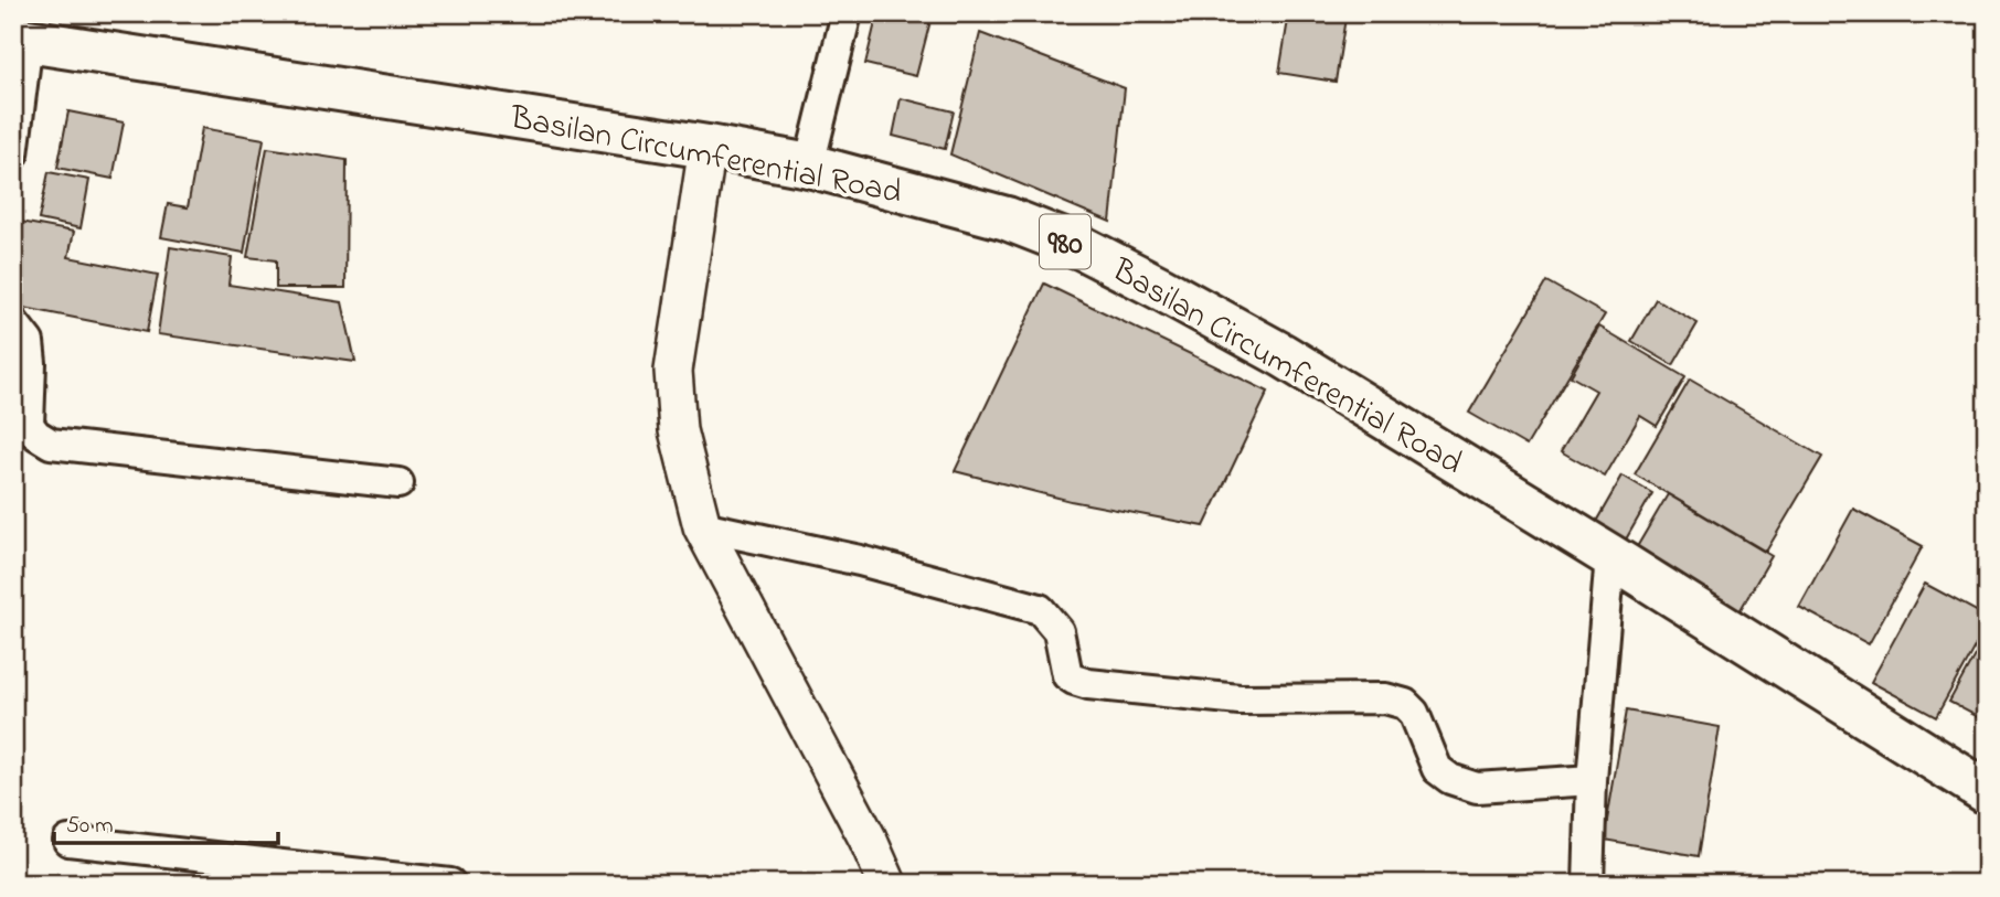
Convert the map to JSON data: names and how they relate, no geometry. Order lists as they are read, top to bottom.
{
  "streets": {
    "main road": ["Basilan Circumferential Road", "980"]
  },
  "scale_bar": "50 m"
}
